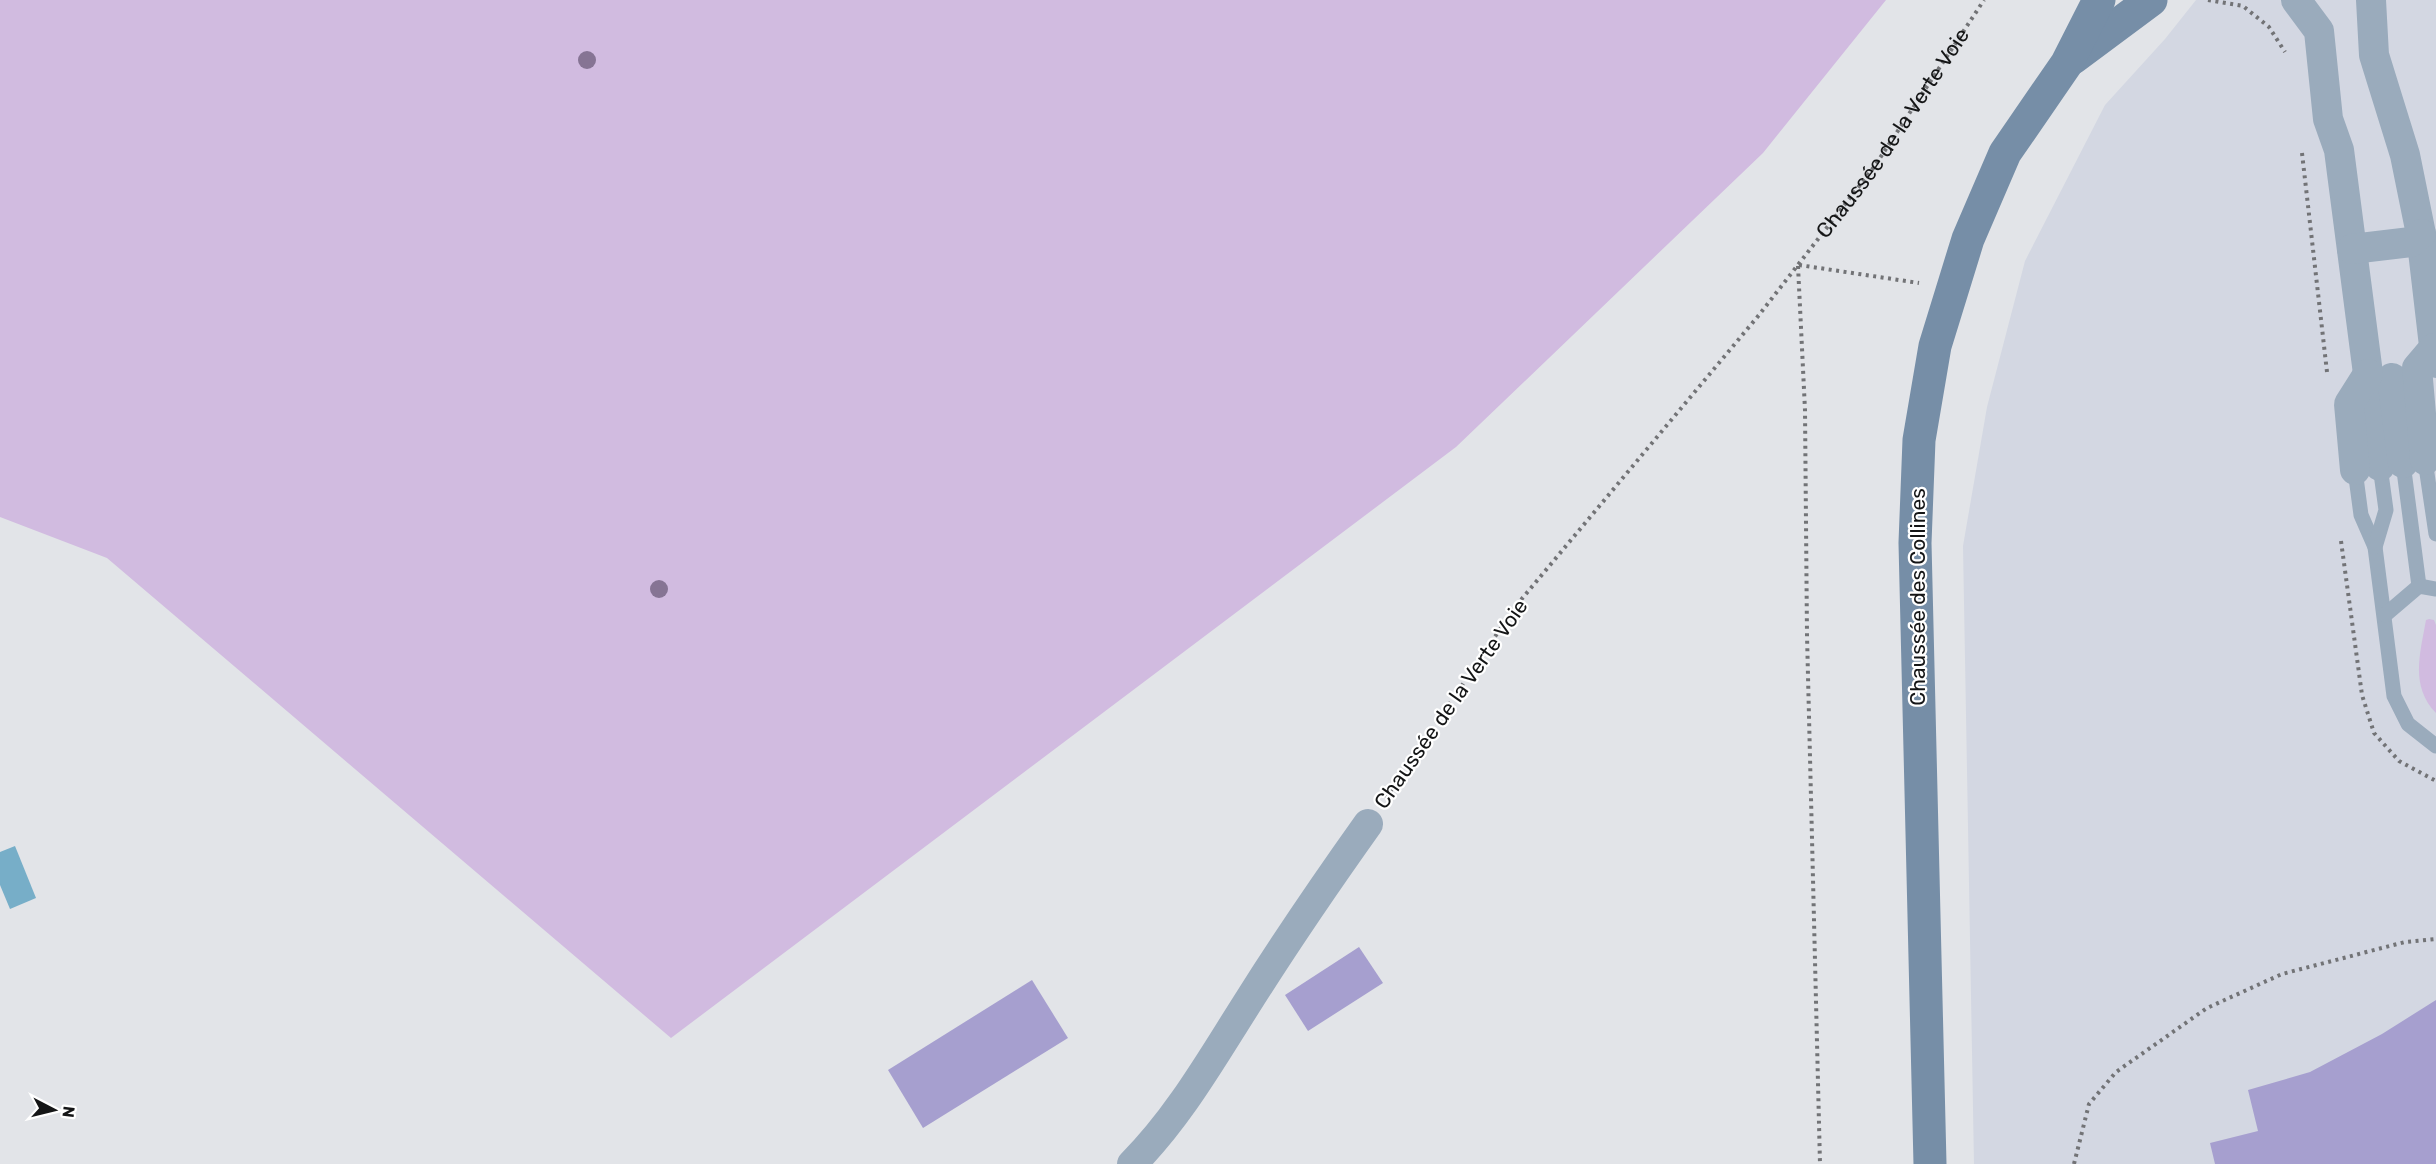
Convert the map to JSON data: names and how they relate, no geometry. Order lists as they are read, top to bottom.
{
  "streets": {
    "main road": ["Chaussée des Collines"],
    "street": ["Chaussée de la Verte Voie"]
  },
  "crossings": [
    ["Chaussée de la Verte Voie", "Chaussée des Collines"]
  ],
  "north": "right"
}
